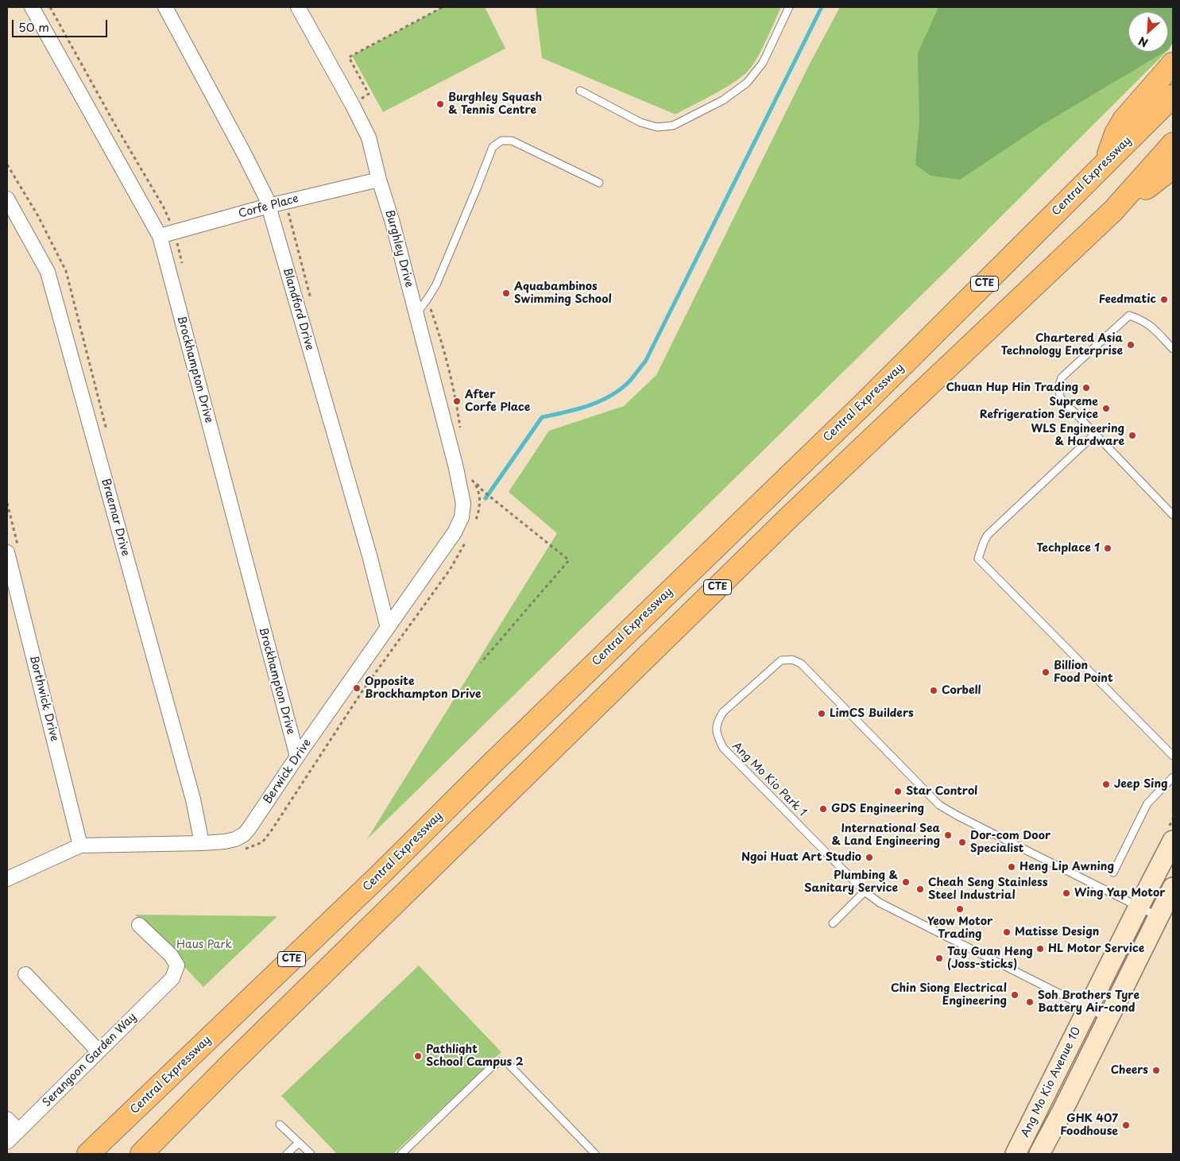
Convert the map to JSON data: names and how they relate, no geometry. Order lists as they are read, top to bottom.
{
  "streets": {
    "highway": ["Central Expressway", "CTE"],
    "main road": ["Ang Mo Kio Avenue 10"],
    "street": [
      "Corfe Place",
      "Burghley Drive",
      "Blandford Drive",
      "Brockhampton Drive",
      "Braemar Drive",
      "Borthwick Drive",
      "Berwick Drive",
      "Serangoon Garden Way"
    ],
    "lane": ["Ang Mo Kio Park 1"]
  },
  "crossings": [
    ["Corfe Place", "Burghley Drive"],
    ["Corfe Place", "Blandford Drive"],
    ["Corfe Place", "Brockhampton Drive"],
    ["Burghley Drive", "Berwick Drive"],
    ["Blandford Drive", "Berwick Drive"],
    ["Brockhampton Drive", "Berwick Drive"],
    ["Braemar Drive", "Berwick Drive"],
    ["Borthwick Drive", "Berwick Drive"],
    ["Ang Mo Kio Park 1", "Ang Mo Kio Avenue 10"]
  ],
  "parks": ["Haus Park"],
  "places": [
    "Burghley Squash & Tennis Centre",
    "Aquabambinos Swimming School",
    "Feedmatic",
    "Chartered Asia Technology Enterprise",
    "Chuan Hup Hin Trading",
    "After Corfe Place",
    "Supreme Refrigeration Service",
    "WLS Engineering & Hardware",
    "Techplace 1",
    "Billion Food Point",
    "Opposite Brockhampton Drive",
    "Corbell",
    "LimCS Builders",
    "Jeep Sing",
    "Star Control",
    "GDS Engineering",
    "International Sea & Land Engineering",
    "Dor-com Door Specialist",
    "Ngoi Huat Art Studio",
    "Heng Lip Awning",
    "Plumbing & Sanitary Service",
    "Cheah Seng Stainless Steel Industrial",
    "Wing Yap Motor",
    "Yeow Motor Trading",
    "Matisse Design",
    "HL Motor Service",
    "Tay Guan Heng (Joss-sticks)",
    "Chin Siong Electrical Engineering",
    "Soh Brothers Tyre Battery Air-cond",
    "Pathlight School Campus 2",
    "Cheers",
    "GHK 407 Foodhouse"
  ],
  "scale_bar": "50 m",
  "north": "bottom left"
}
